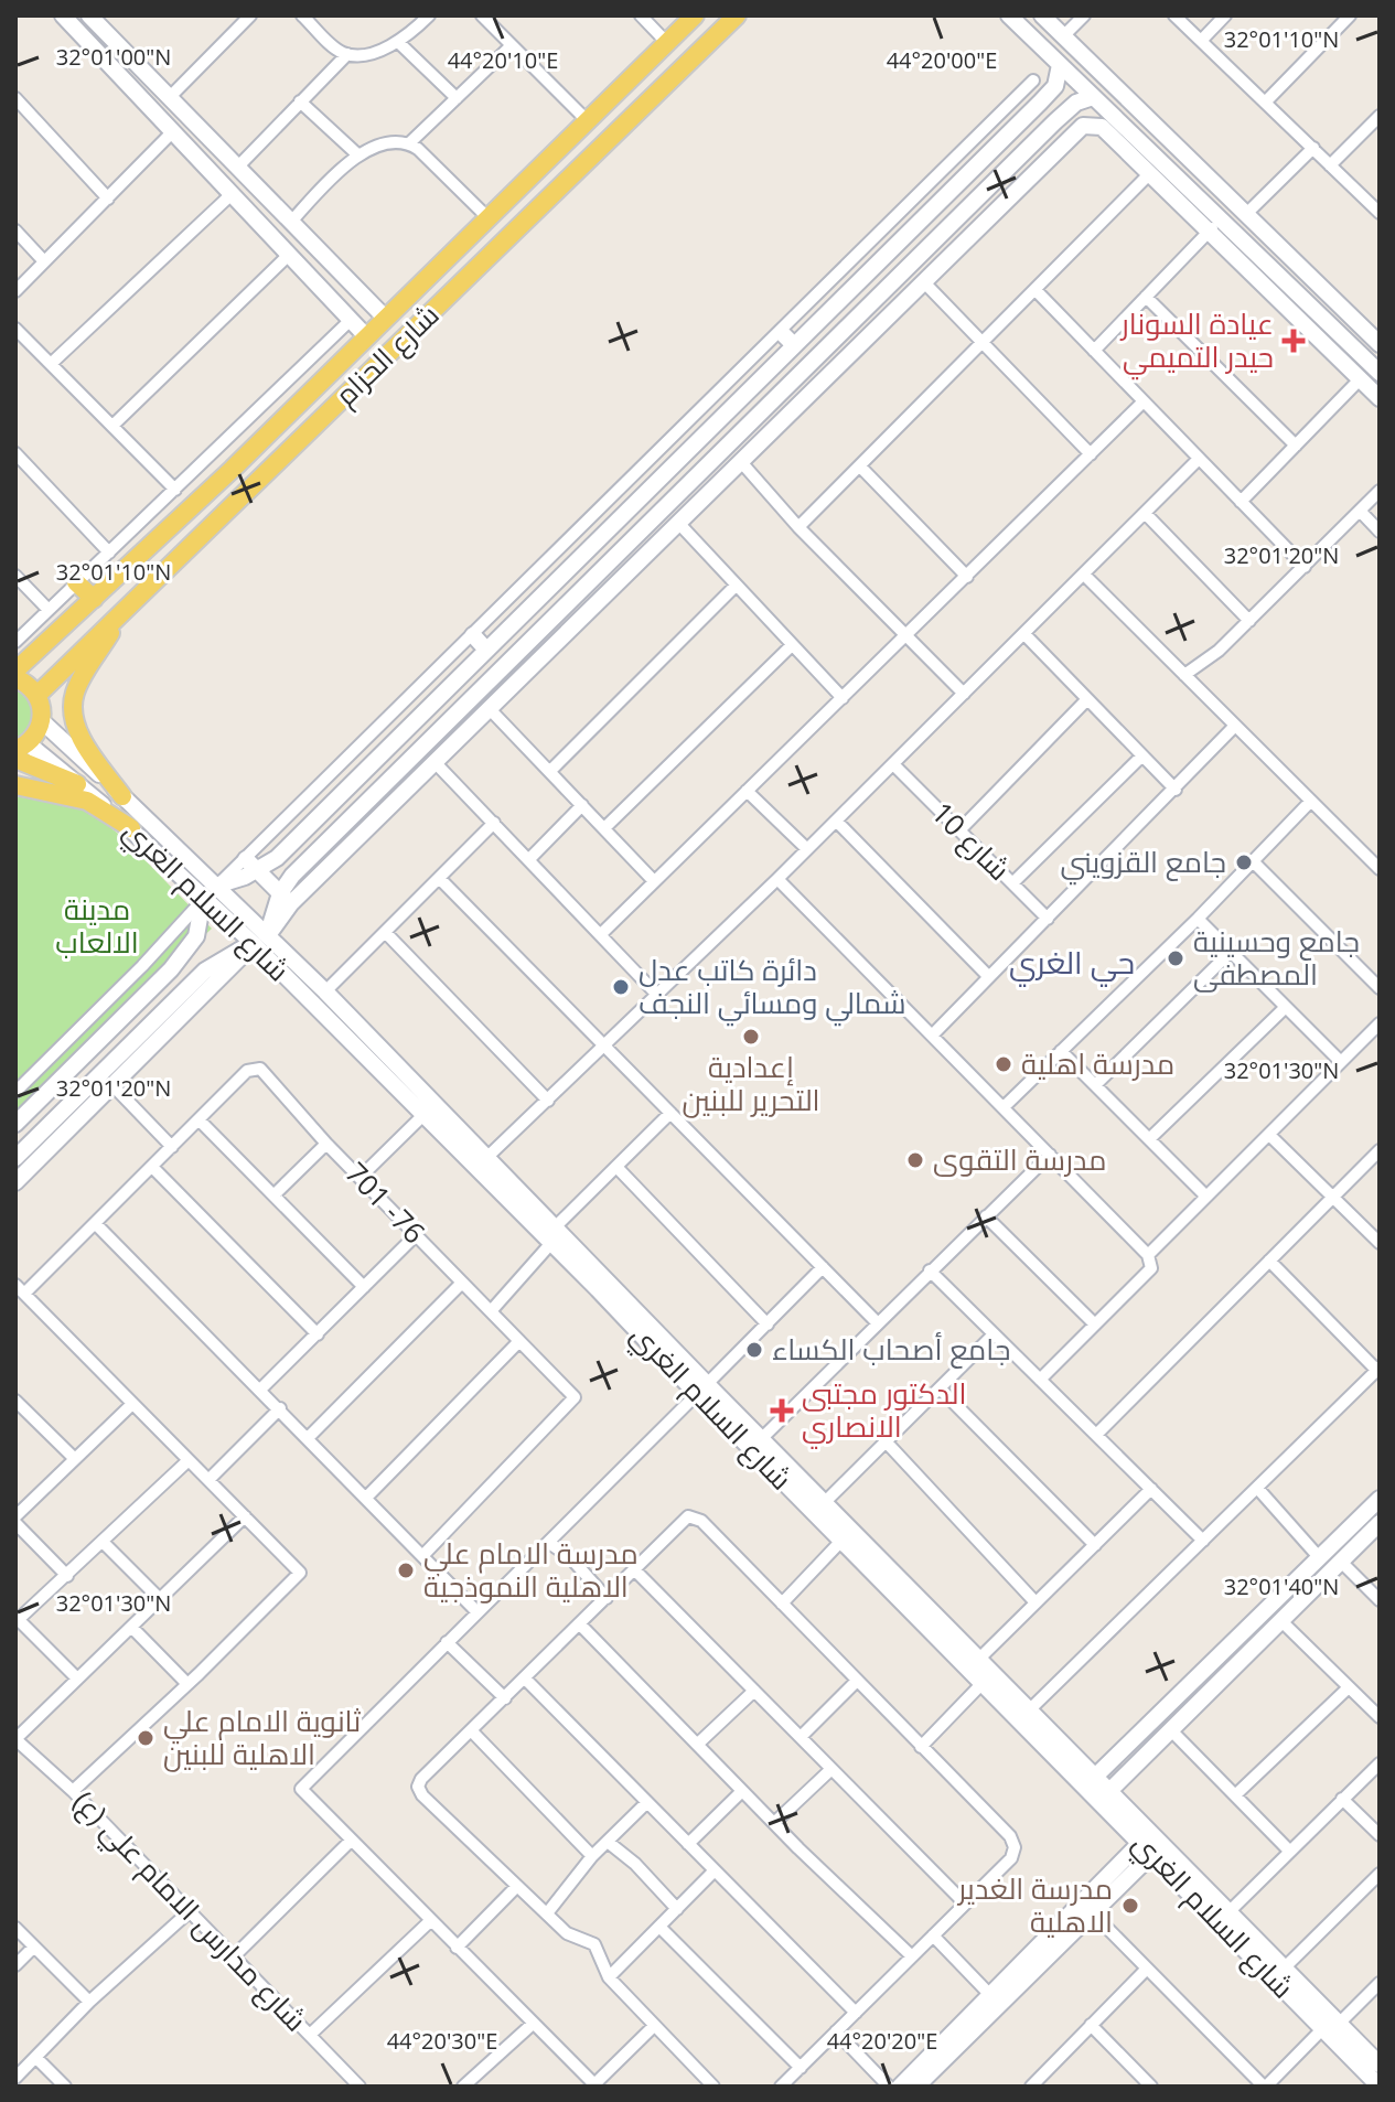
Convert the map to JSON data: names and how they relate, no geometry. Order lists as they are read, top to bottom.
{
  "streets": {
    "main road": ["شارع الحزام"],
    "street": [
      "شارع 10",
      "شارع السلام الغري",
      "701 -76",
      "شارع مدارس الامام علي (ع)"
    ]
  },
  "districts": ["حي الغري"],
  "parks": ["مدينة الالعاب"],
  "places": {
    "health": ["عيادة السونار حيدر التميمي", "الدكتور مجتبى الانصاري"],
    "other": [
      "جامع القزويني",
      "جامع وحسينية المصطفى",
      "دائرة كاتب عدل شمالي ومسائي النجف",
      "إعدادية التحرير للبنين",
      "مدرسة اهلية",
      "مدرسة التقوى",
      "جامع أصحاب الكساء",
      "مدرسة الامام علي الاهلية النموذجية",
      "ثانوية الامام علي الاهلية للبنين",
      "مدرسة الغدير الاهلية"
    ]
  },
  "coordinates": [
    "32°01'10\"N",
    "32°01'00\"N",
    "44°20'10\"E",
    "44°20'00\"E",
    "32°01'20\"N",
    "32°01'30\"N",
    "32°01'40\"N",
    "44°20'30\"E",
    "44°20'20\"E"
  ]
}
